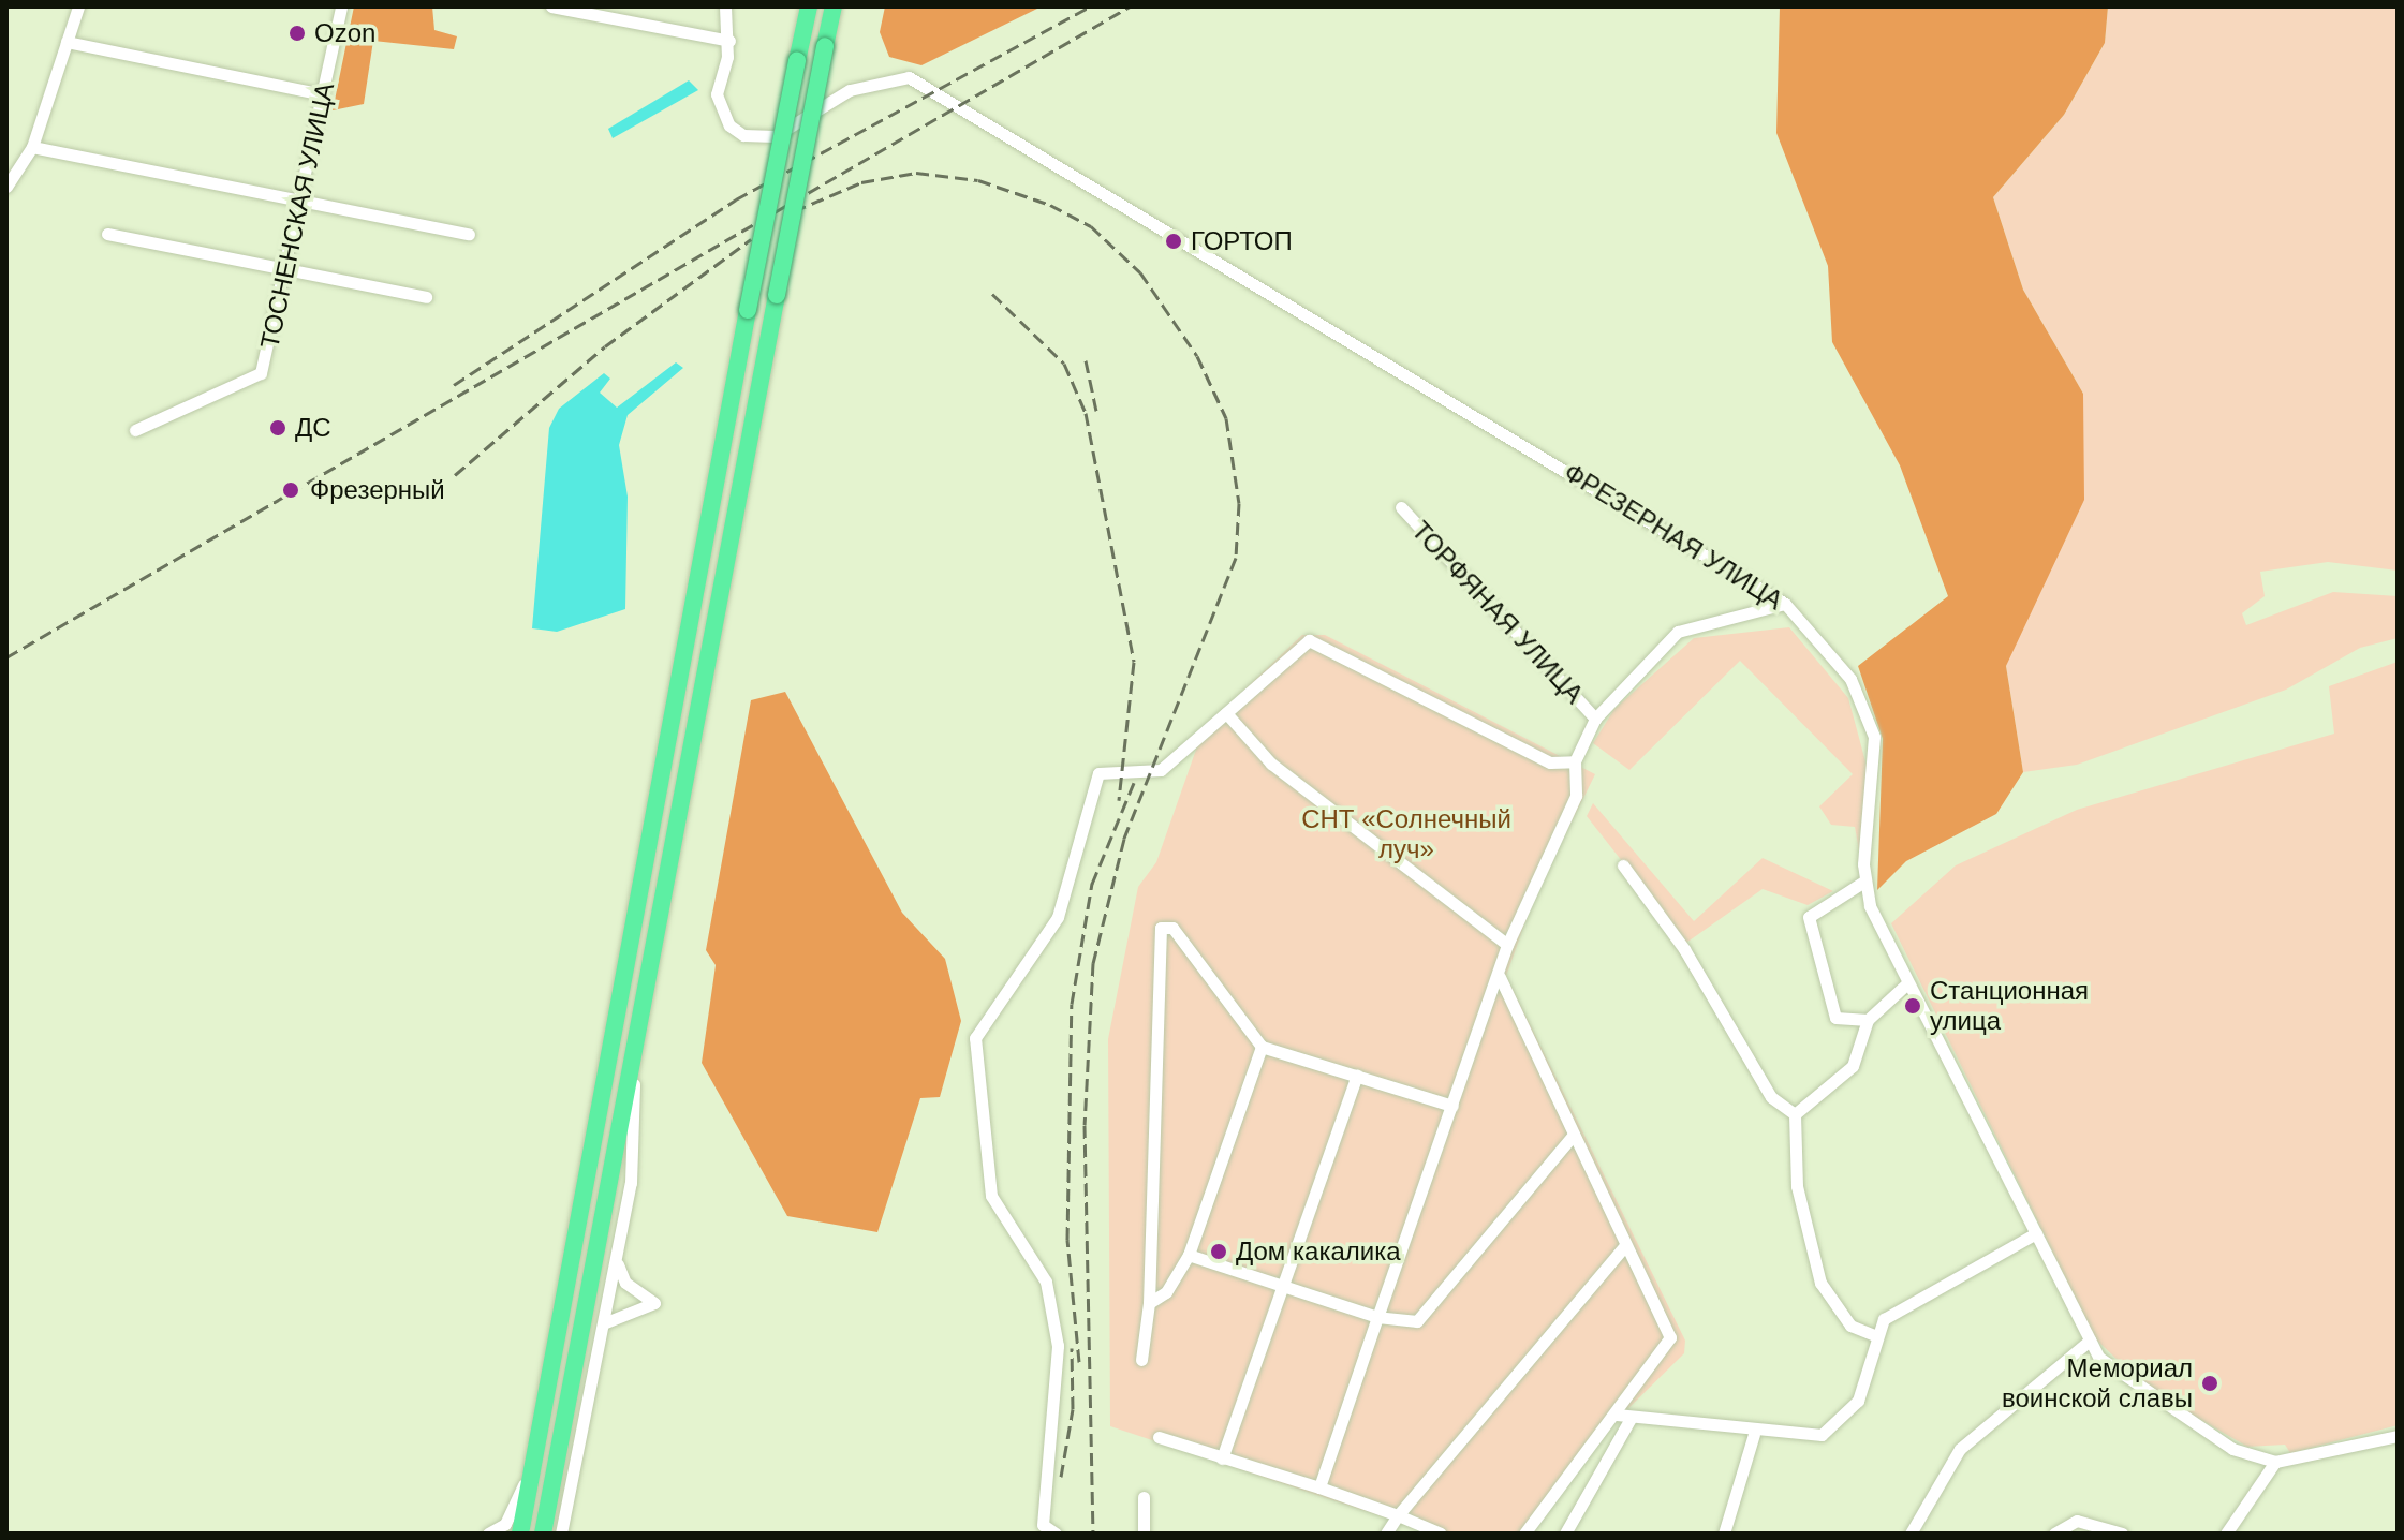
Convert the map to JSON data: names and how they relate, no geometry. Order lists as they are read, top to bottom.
{
  "streets": {
    "street": ["ТОСНЕНСКАЯ УЛИЦА", "ФРЕЗЕРНАЯ УЛИЦА", "ТОРФЯНАЯ УЛИЦА"]
  },
  "parks": ["СНТ «Солнечный луч»"],
  "places": [
    "Ozon",
    "ГОРТОП",
    "ДС",
    "Фрезерный",
    "Станционная улица",
    "Дом какалика",
    "Мемориал воинской славы"
  ]
}
